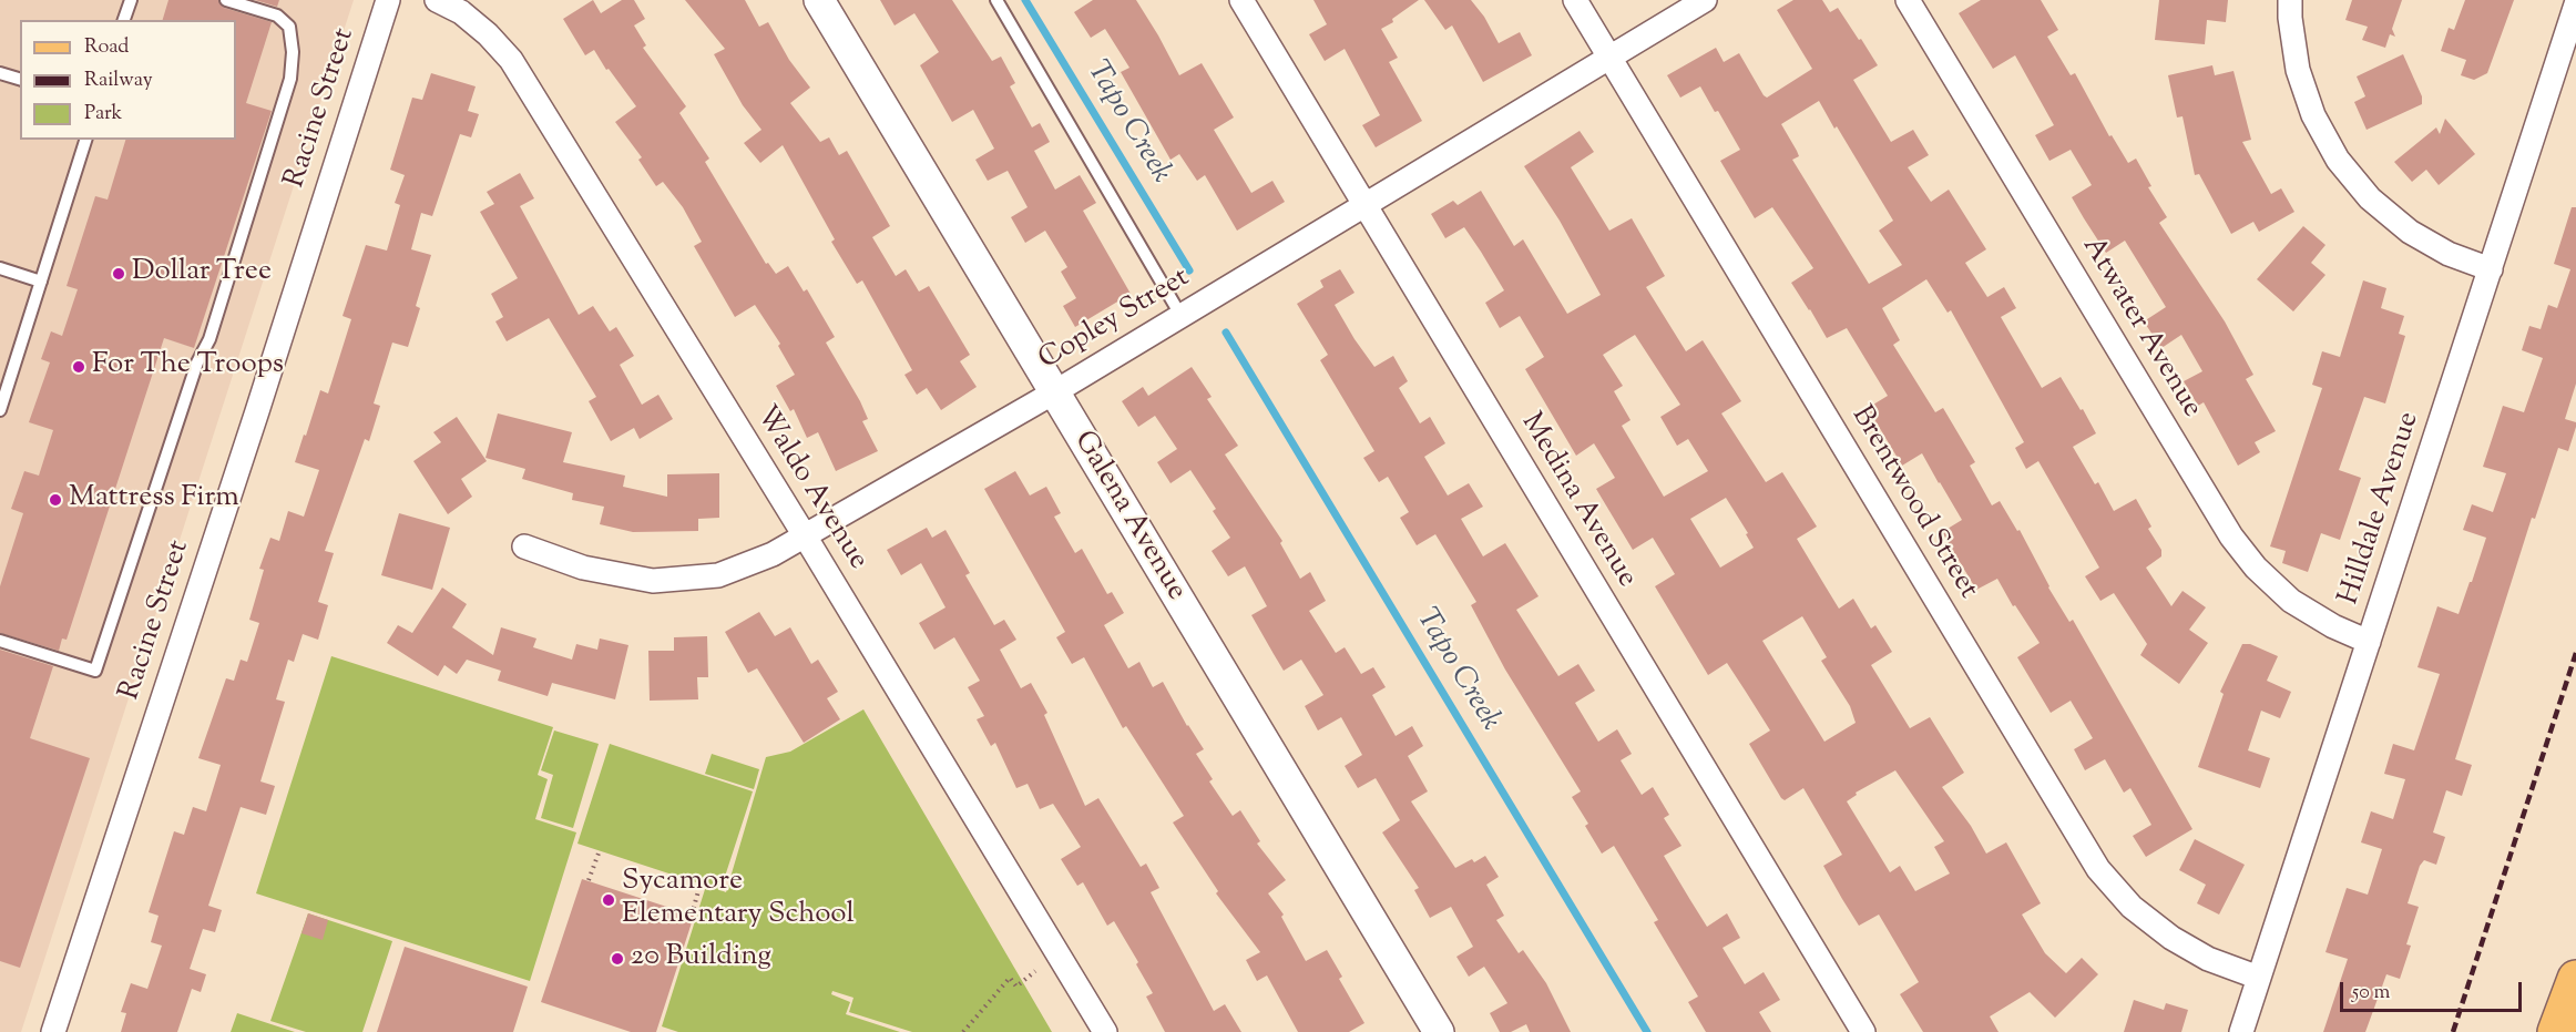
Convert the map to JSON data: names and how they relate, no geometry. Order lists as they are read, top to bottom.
{
  "streets": {
    "street": [
      "Racine Street",
      "Copley Street",
      "Atwater Avenue",
      "Waldo Avenue",
      "Medina Avenue",
      "Brentwood Street",
      "Hilldale Avenue",
      "Galena Avenue"
    ]
  },
  "crossings": [
    ["Copley Street", "Waldo Avenue"],
    ["Copley Street", "Medina Avenue"],
    ["Copley Street", "Brentwood Street"],
    ["Copley Street", "Galena Avenue"],
    ["Atwater Avenue", "Hilldale Avenue"],
    ["Brentwood Street", "Hilldale Avenue"]
  ],
  "water": ["Tapo Creek"],
  "places": [
    "Dollar Tree",
    "For The Troops",
    "Mattress Firm",
    "Sycamore Elementary School",
    "20 Building"
  ],
  "legend": ["Road", "Railway", "Park"],
  "scale_bar": "50 m"
}
